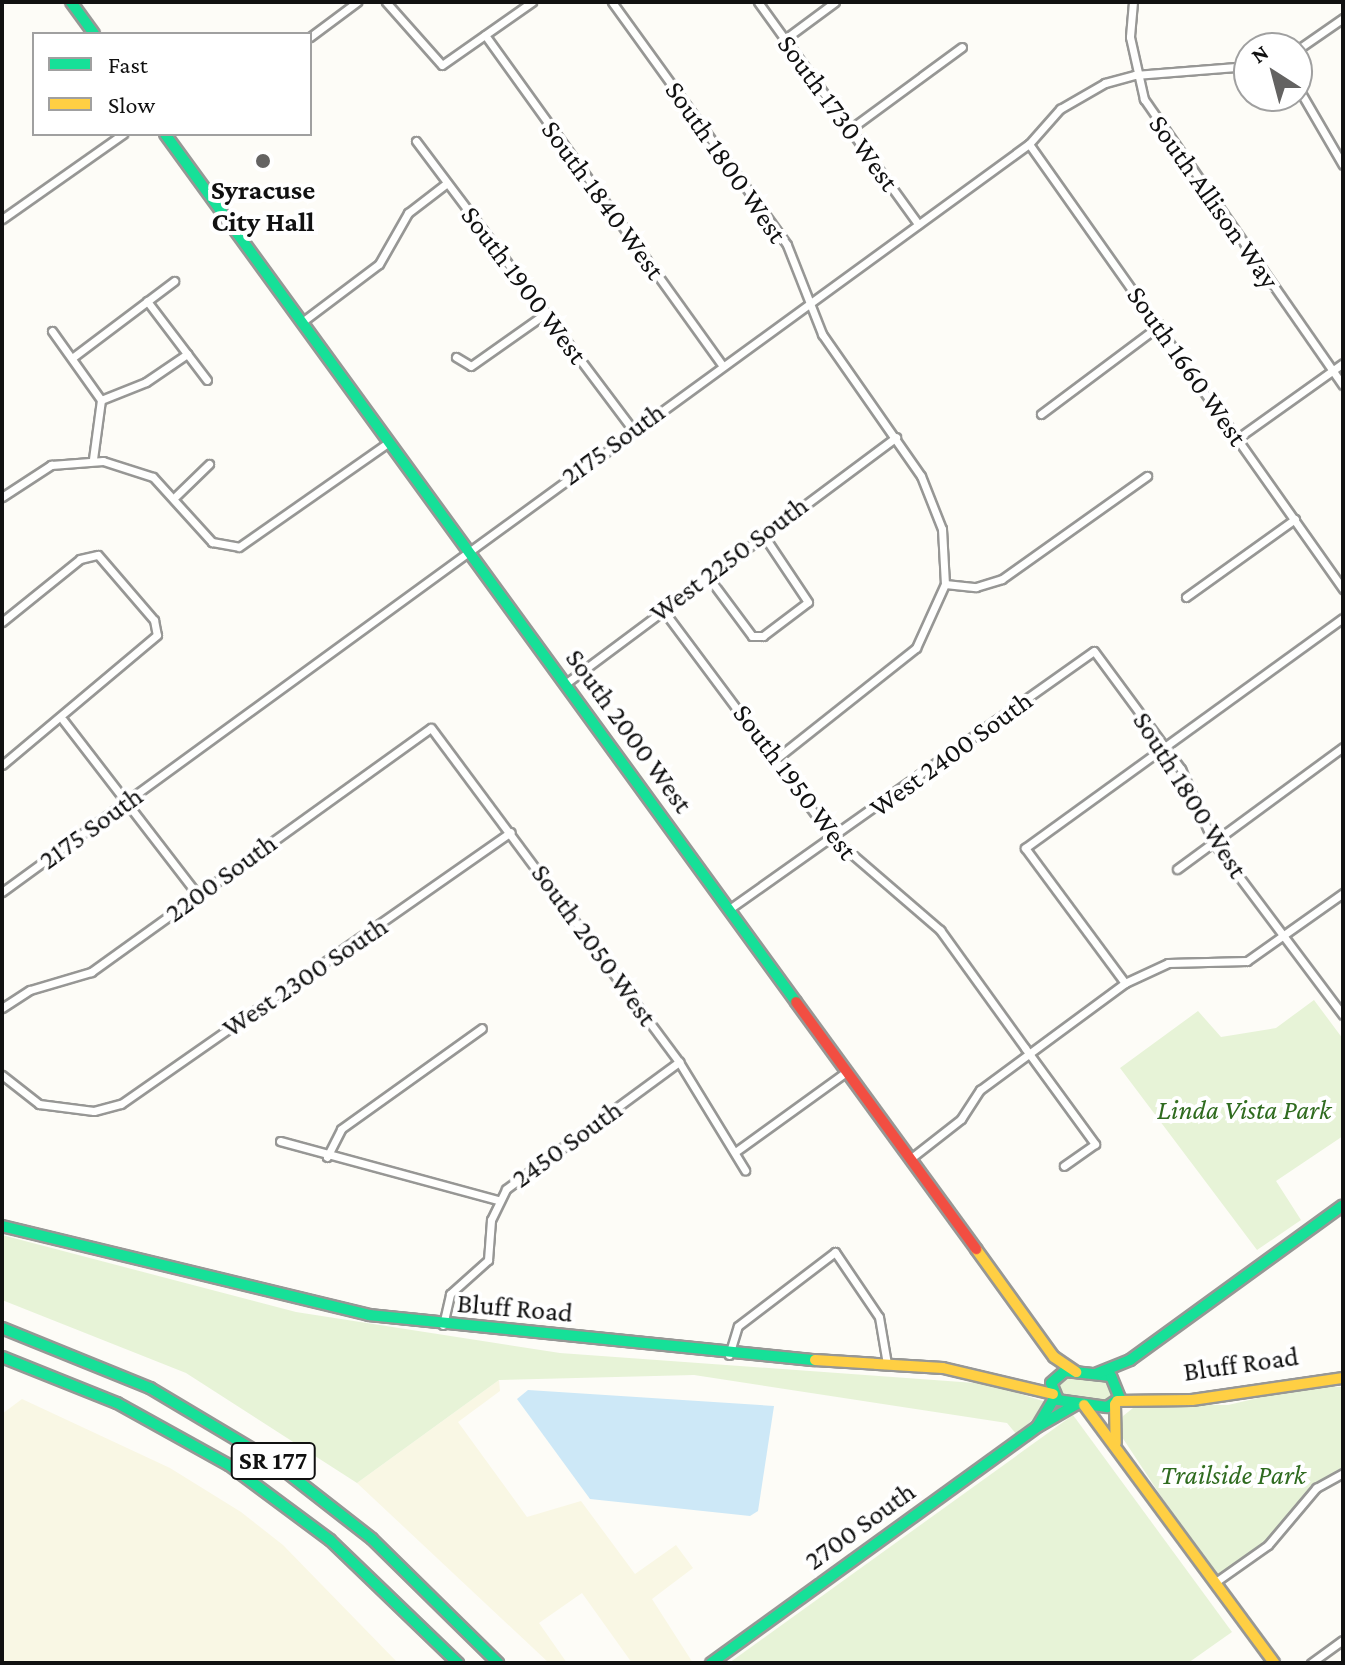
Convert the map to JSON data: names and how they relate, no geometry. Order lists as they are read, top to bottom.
{
  "streets": {
    "main road": [
      "South 2000 West",
      "Bluff Road",
      "SR 177",
      "2700 South"
    ],
    "street": [
      "South 1730 West",
      "South 1800 West",
      "South 1840 West",
      "South Allison Way",
      "South 1900 West",
      "South 1660 West",
      "2175 South",
      "West 2250 South",
      "West 2400 South",
      "South 1950 West",
      "2200 South",
      "South 2050 West",
      "West 2300 South",
      "2450 South"
    ]
  },
  "crossings": [
    ["South 1730 West", "2175 South"],
    ["South 1800 West", "2175 South"],
    ["South 1800 West", "West 2250 South"],
    ["South 1800 West", "West 2400 South"],
    ["South 1840 West", "2175 South"],
    ["South Allison Way", "2175 South"],
    ["South 1900 West", "2175 South"],
    ["South 1660 West", "2175 South"],
    ["2175 South", "South 2000 West"],
    ["West 2250 South", "South 2000 West"],
    ["West 2250 South", "South 1950 West"],
    ["South 2000 West", "West 2400 South"],
    ["South 2000 West", "Bluff Road"],
    ["West 2400 South", "South 1950 West"],
    ["2200 South", "South 2050 West"],
    ["South 2050 West", "West 2300 South"],
    ["South 2050 West", "2450 South"],
    ["2450 South", "Bluff Road"],
    ["Bluff Road", "2700 South"]
  ],
  "parks": ["Linda Vista Park", "Trailside Park"],
  "places": ["Syracuse City Hall"],
  "legend": ["Fast", "Slow"],
  "north": "top left"
}
